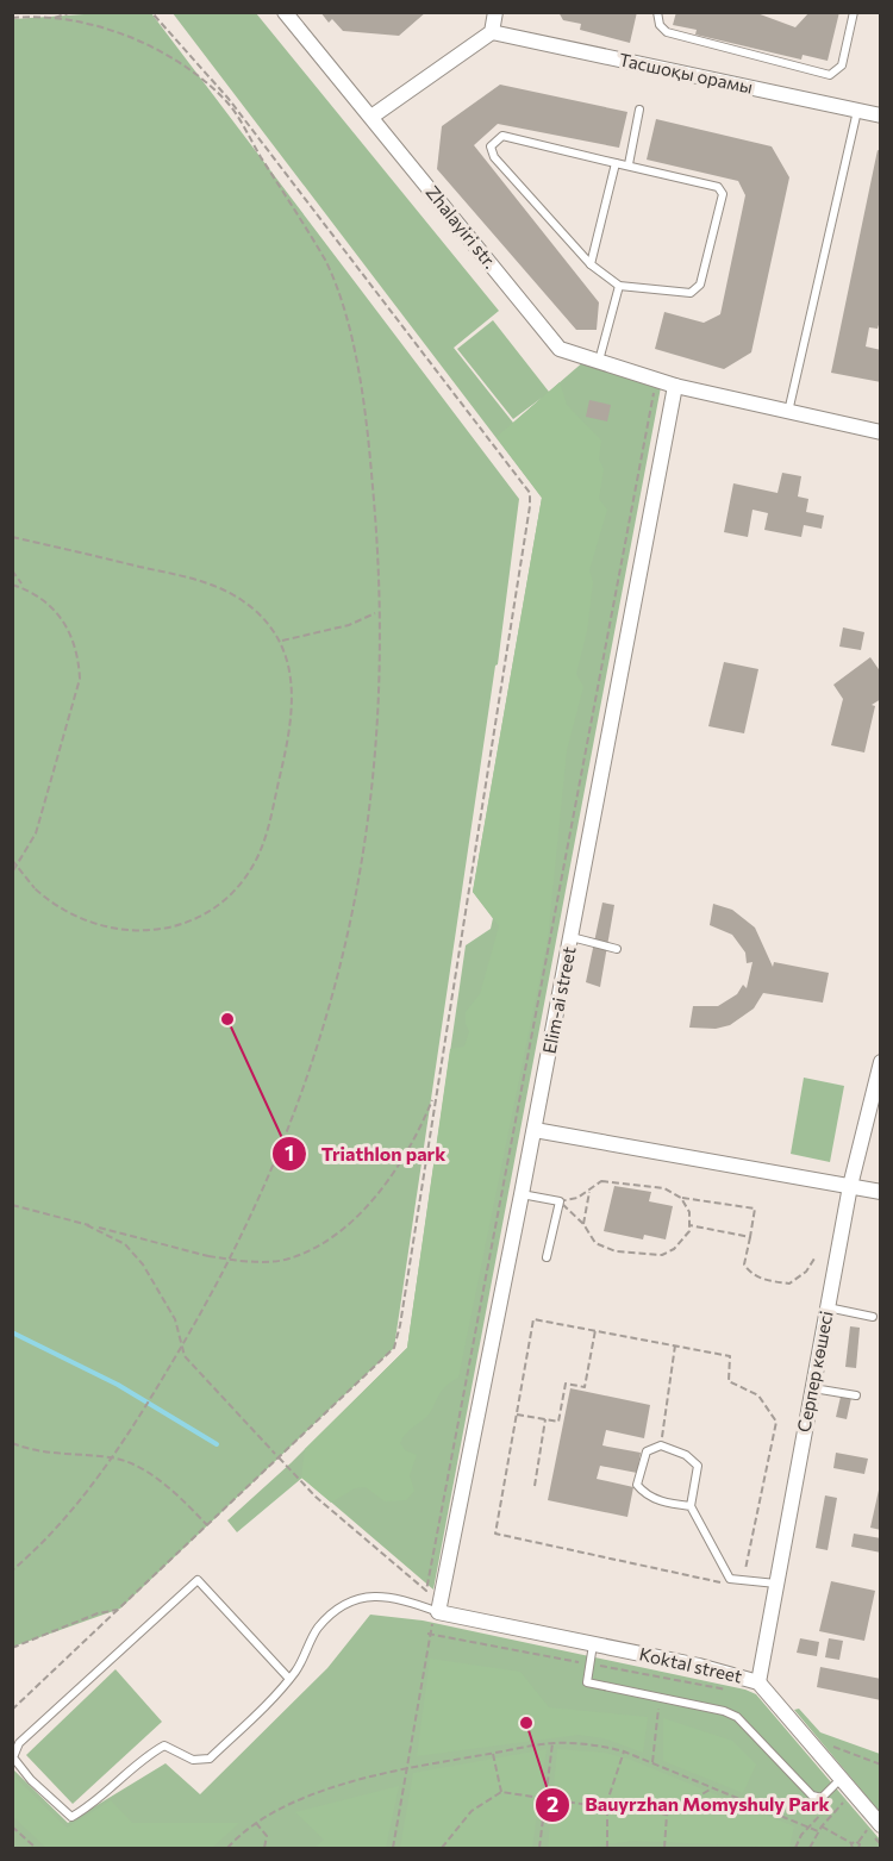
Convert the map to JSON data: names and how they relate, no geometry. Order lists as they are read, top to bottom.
{
  "streets": {
    "street": [
      "Тасшоқы орамы",
      "Zhalayiri str.",
      "Elim-ai street",
      "Серпер көшесі",
      "Koktal street"
    ]
  },
  "crossings": [
    ["Zhalayiri str.", "Elim-ai street"],
    ["Elim-ai street", "Koktal street"],
    ["Серпер көшесі", "Koktal street"]
  ],
  "places": ["Triathlon park", "Bauyrzhan Momyshuly Park"]
}
